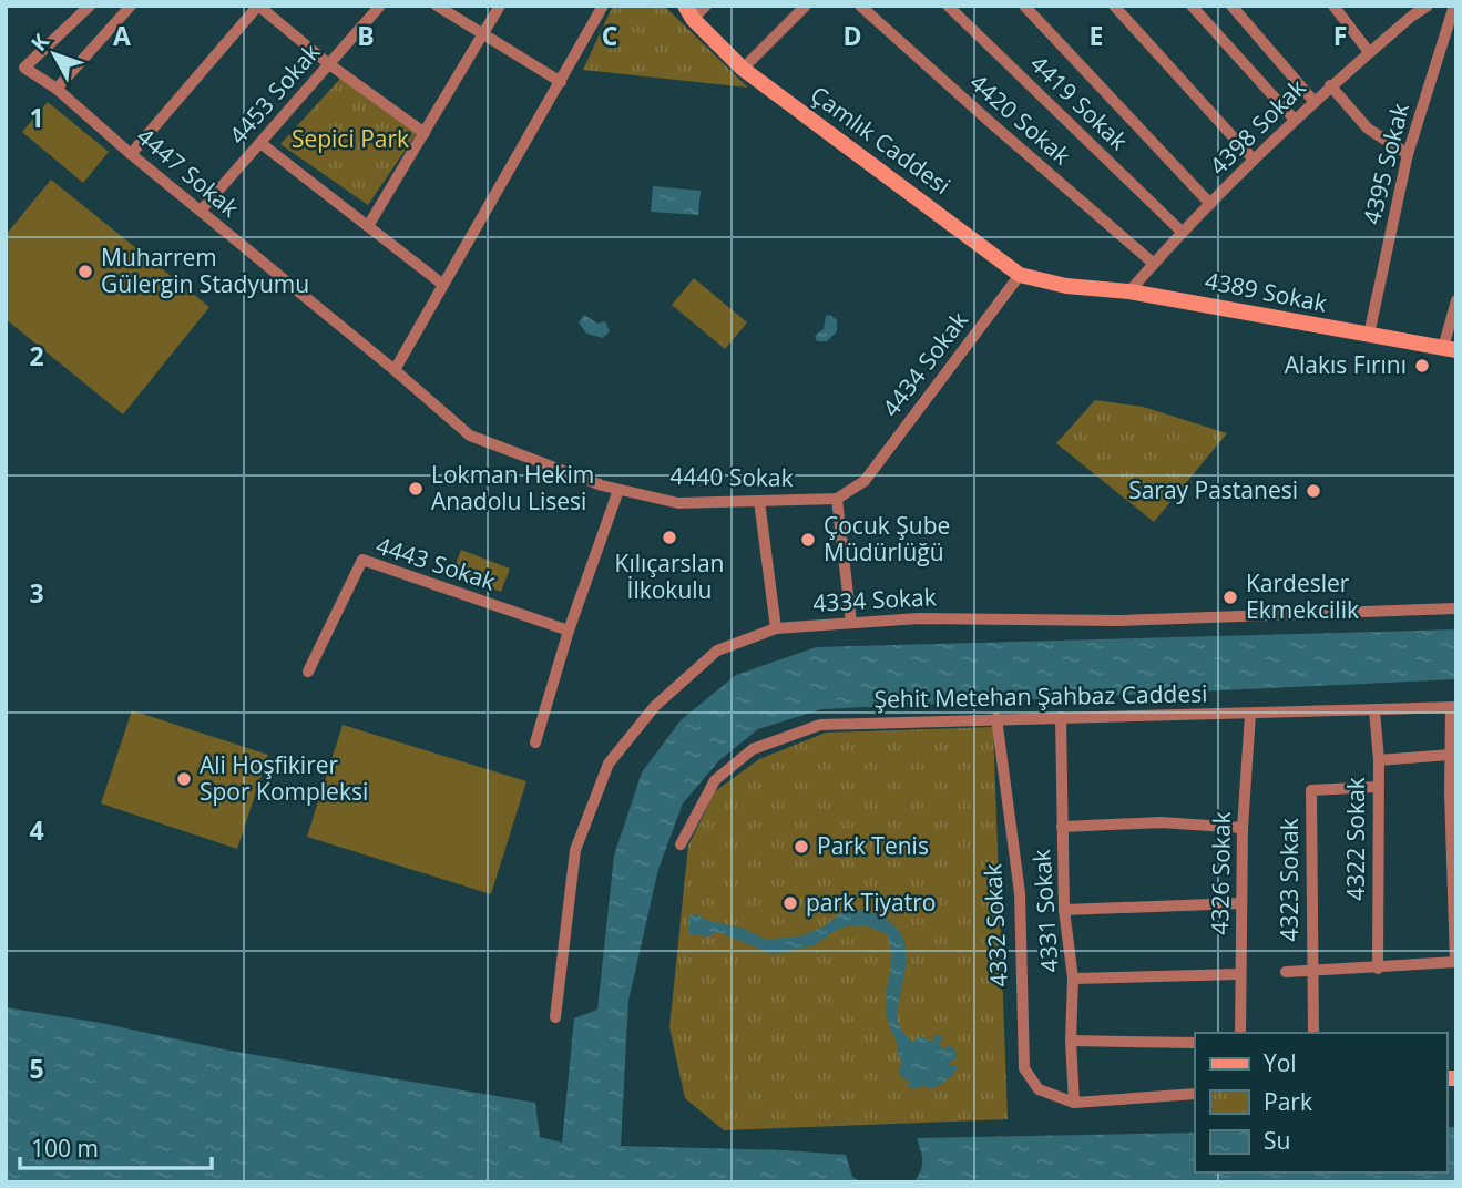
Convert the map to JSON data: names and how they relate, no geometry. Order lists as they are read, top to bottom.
{
  "streets": {
    "main road": ["Çamlık Caddesi", "4389 Sokak"],
    "street": [
      "4453 Sokak",
      "4419 Sokak",
      "4420 Sokak",
      "4398 Sokak",
      "4395 Sokak",
      "4447 Sokak",
      "4434 Sokak",
      "4440 Sokak",
      "4443 Sokak",
      "4334 Sokak",
      "Şehit Metehan Şahbaz Caddesi",
      "4322 Sokak",
      "4326 Sokak",
      "4323 Sokak",
      "4331 Sokak",
      "4332 Sokak"
    ]
  },
  "crossings": [
    ["4453 Sokak", "4447 Sokak"],
    ["4419 Sokak", "4398 Sokak"],
    ["4420 Sokak", "4398 Sokak"],
    ["4398 Sokak", "4389 Sokak"],
    ["Çamlık Caddesi", "4389 Sokak"],
    ["Çamlık Caddesi", "4434 Sokak"],
    ["4395 Sokak", "4389 Sokak"],
    ["4447 Sokak", "4440 Sokak"],
    ["4434 Sokak", "4440 Sokak"],
    ["Şehit Metehan Şahbaz Caddesi", "4322 Sokak"],
    ["Şehit Metehan Şahbaz Caddesi", "4326 Sokak"],
    ["Şehit Metehan Şahbaz Caddesi", "4331 Sokak"],
    ["Şehit Metehan Şahbaz Caddesi", "4332 Sokak"],
    ["4322 Sokak", "4323 Sokak"],
    ["4331 Sokak", "4332 Sokak"]
  ],
  "parks": ["Sepici Park"],
  "places": [
    "Muharrem Gülergin Stadyumu",
    "Alakıs Fırını",
    "Lokman Hekim Anadolu Lisesi",
    "Saray Pastanesi",
    "Kılıçarslan İlkokulu",
    "Çocuk Şube Müdürlüğü",
    "Kardesler Ekmekcilik",
    "Ali Hoşfikirer Spor Kompleksi",
    "Park Tenis",
    "park Tiyatro"
  ],
  "legend": ["Yol", "Park", "Su"],
  "scale_bar": "100 m",
  "north": "top left",
  "grid": {
    "columns": [
      "A",
      "B",
      "C",
      "D",
      "E",
      "F"
    ],
    "rows": [
      "1",
      "2",
      "3",
      "4",
      "5"
    ]
  }
}
